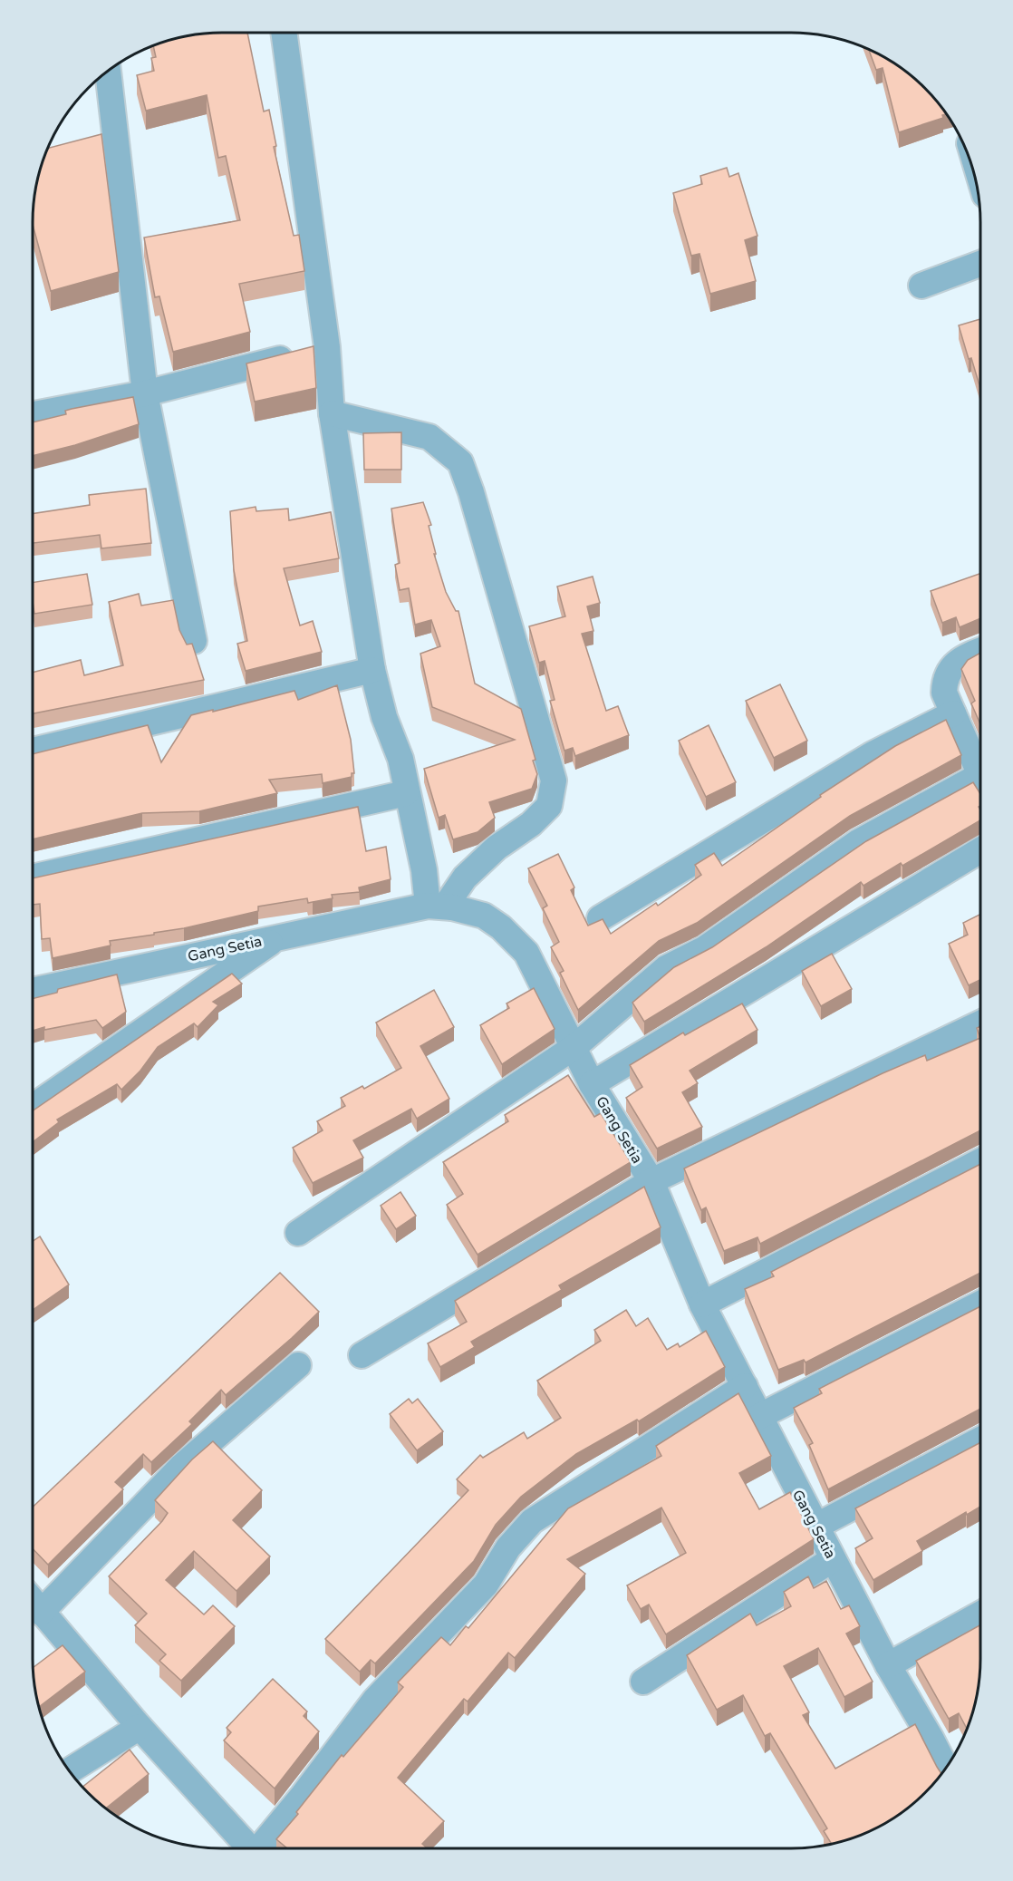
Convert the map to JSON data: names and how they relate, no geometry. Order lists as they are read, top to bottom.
{
  "streets": {
    "street": ["Gang Setia"]
  }
}
